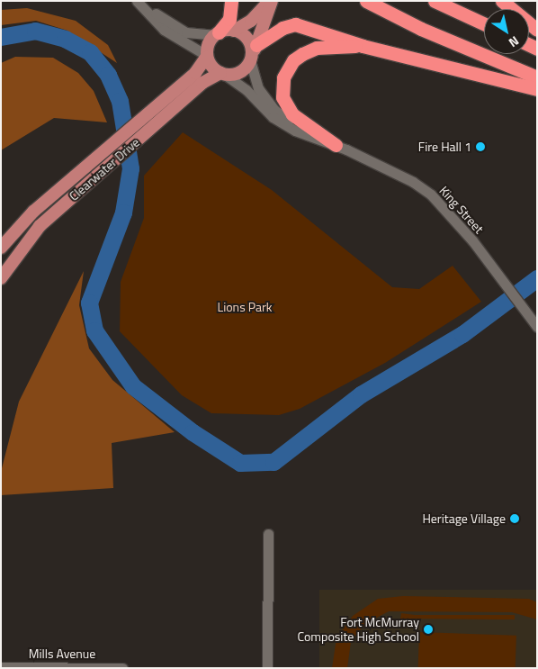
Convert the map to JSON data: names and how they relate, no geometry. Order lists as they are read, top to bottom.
{
  "streets": {
    "main road": ["Clearwater Drive"],
    "street": ["King Street", "Mills Avenue"]
  },
  "crossings": [
    ["Clearwater Drive", "King Street"]
  ],
  "parks": ["Lions Park"],
  "places": ["Fire Hall 1", "Heritage Village", "Fort McMurray Composite High School"],
  "north": "bottom right"
}
